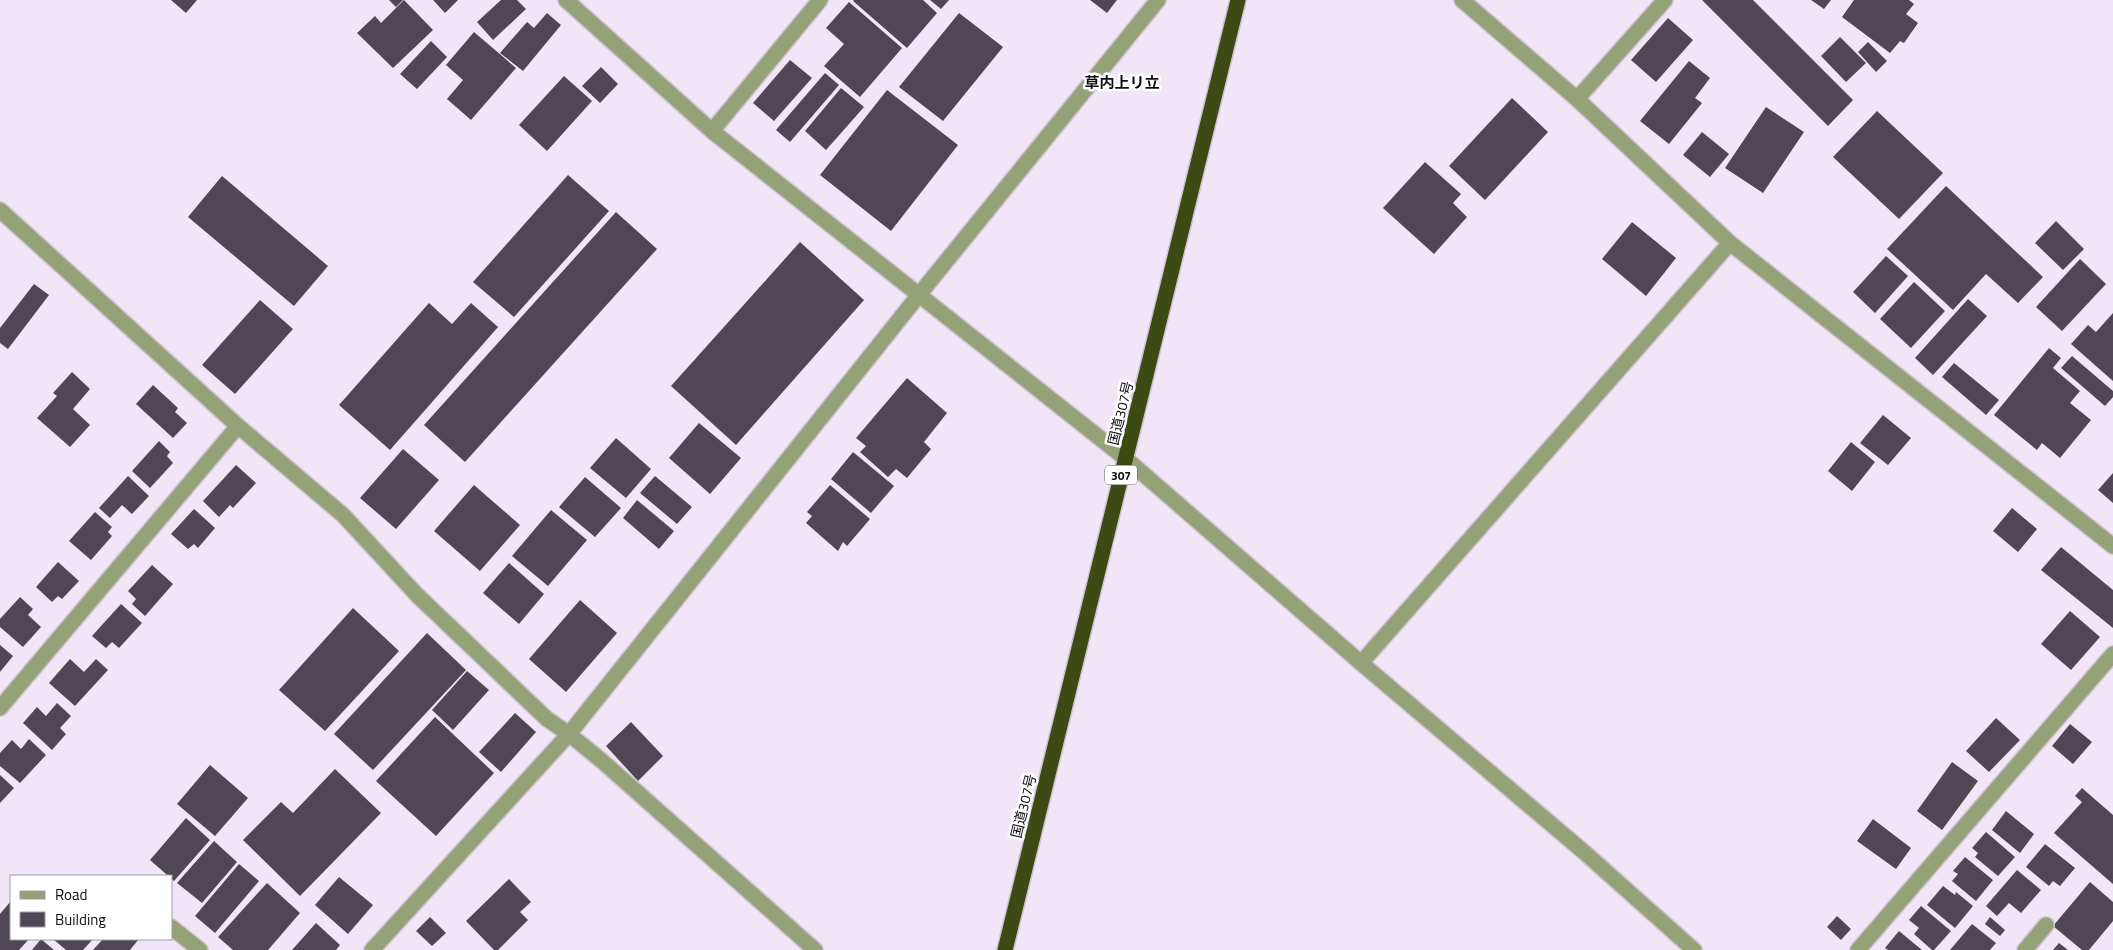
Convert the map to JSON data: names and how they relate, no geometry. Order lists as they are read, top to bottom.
{
  "streets": {
    "highway": ["国道307号", "307"]
  },
  "districts": ["草内上リ立"],
  "legend": ["Road", "Building"]
}
